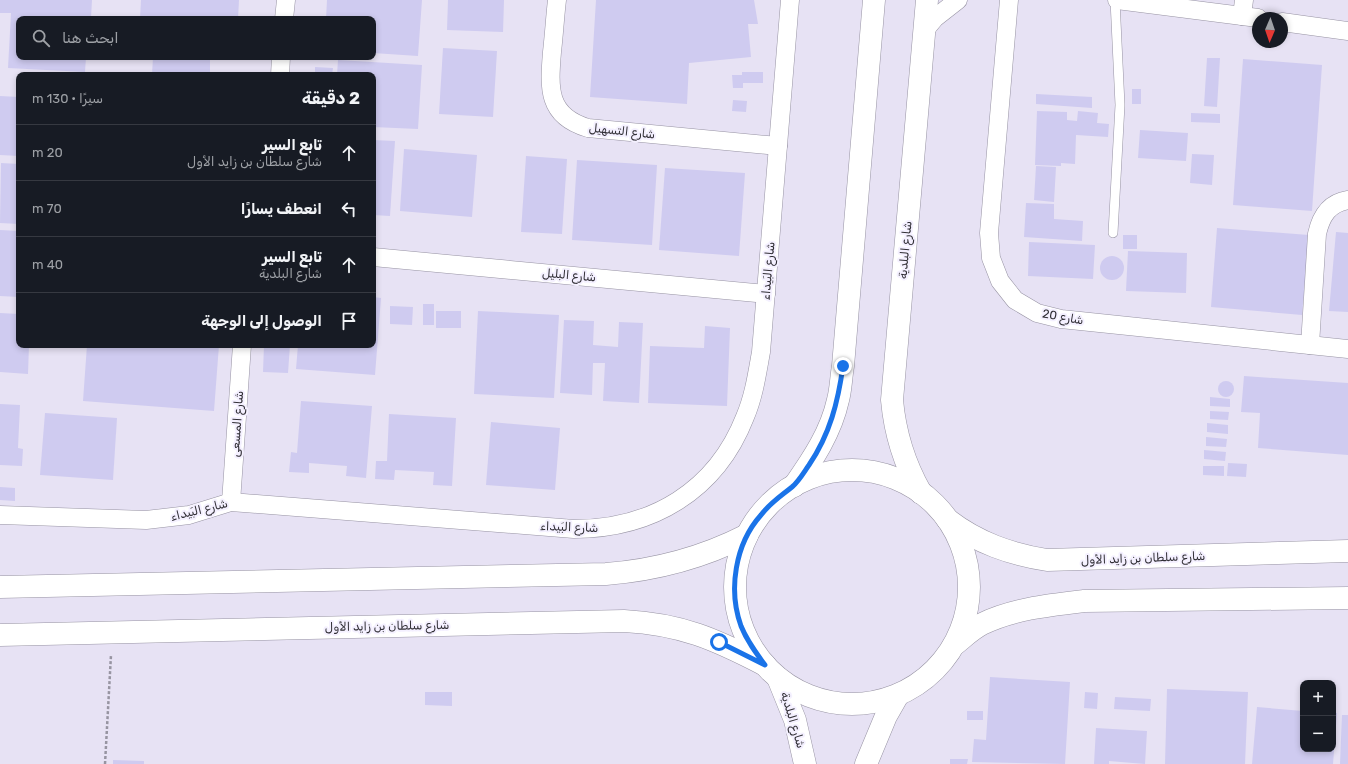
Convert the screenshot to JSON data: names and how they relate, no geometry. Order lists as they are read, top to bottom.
{
  "streets": {
    "main road": ["شارع البلدية", "شارع سلطان بن زايد الأول"],
    "street": [
      "شارع التسهيل",
      "شارع البَيداء",
      "شارع البليل",
      "شارع 20",
      "شارع المسعى"
    ]
  },
  "crossings": [
    ["شارع التسهيل", "شارع البَيداء"],
    ["شارع البلدية", "شارع سلطان بن زايد الأول"],
    ["شارع البَيداء", "شارع البليل"],
    ["شارع البَيداء", "شارع المسعى"]
  ],
  "north": "bottom",
  "page": {
    "search": "ابحث هنا",
    "heading": ["2 دقيقة", "سيرًا · 130 m"],
    "list": [
      ["تابع السير", "شارع سلطان بن زايد الأول", "20 m"],
      ["انعطف يسارًا", "70 m"],
      ["تابع السير", "شارع البلدية", "40 m"],
      "الوصول إلى الوجهة"
    ],
    "map_buttons": ["+", "−"]
  }
}
